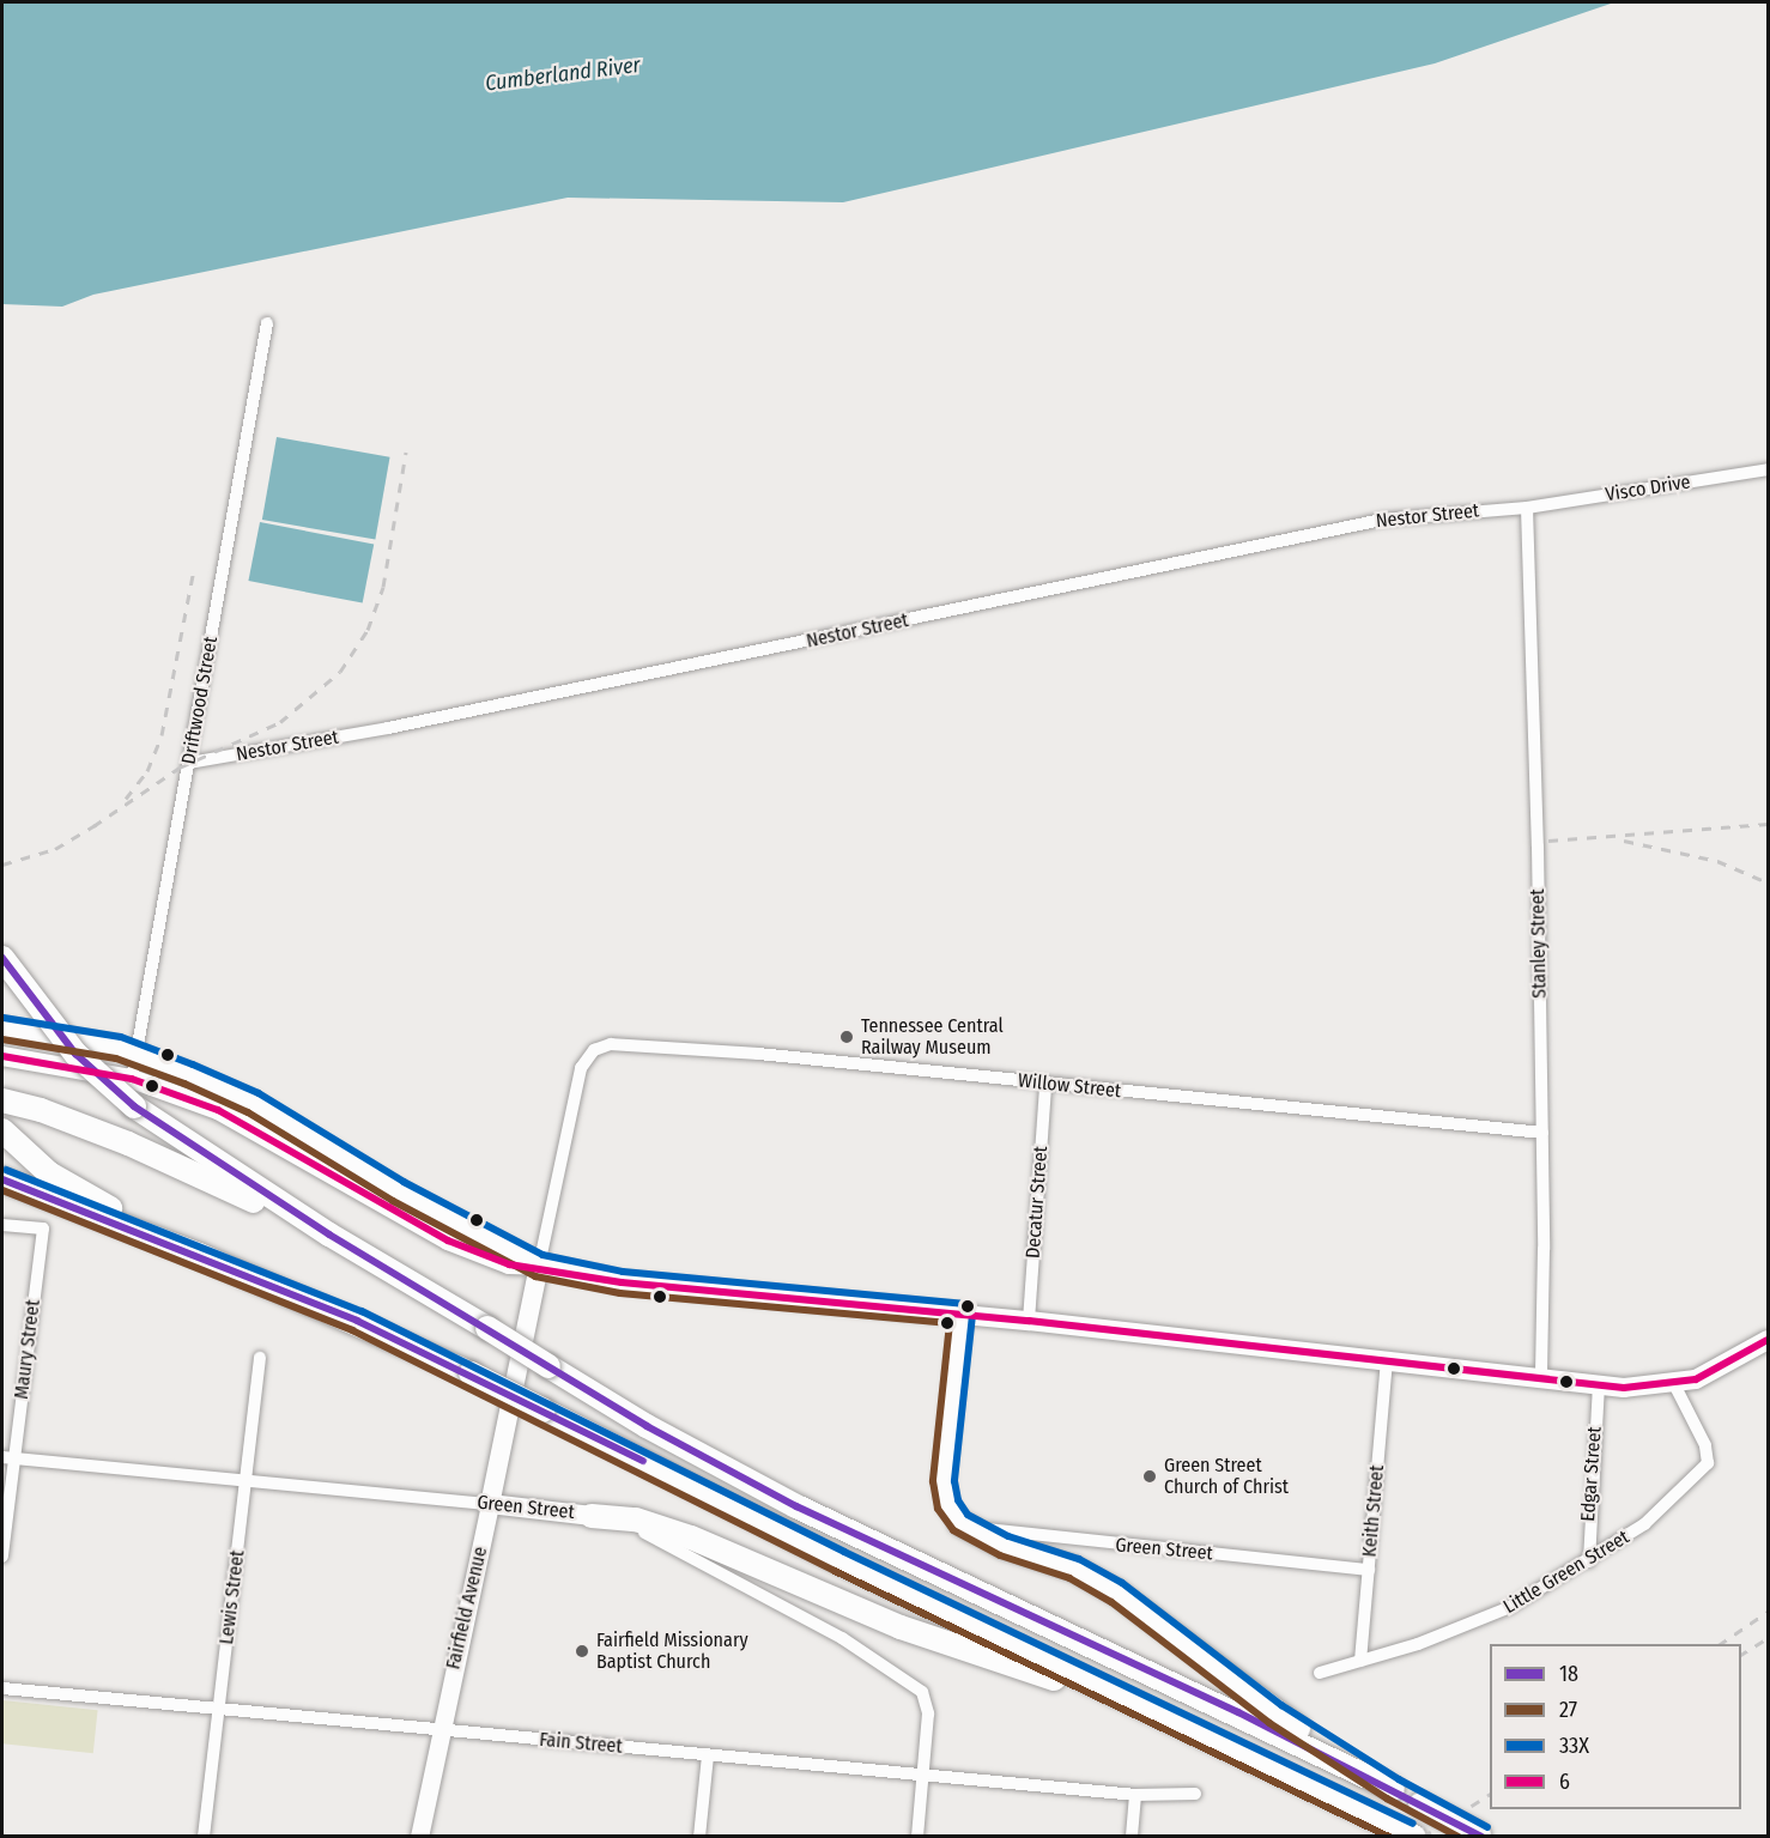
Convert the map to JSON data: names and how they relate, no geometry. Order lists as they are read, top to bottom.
{
  "streets": {
    "main road": ["Green Street", "Fairfield Avenue"],
    "street": [
      "Visco Drive",
      "Nestor Street",
      "Driftwood Street",
      "Stanley Street",
      "Willow Street",
      "Decatur Street",
      "Maury Street",
      "Edgar Street",
      "Keith Street",
      "Little Green Street",
      "Lewis Street",
      "Fain Street"
    ]
  },
  "crossings": [
    ["Visco Drive", "Nestor Street"],
    ["Visco Drive", "Stanley Street"],
    ["Nestor Street", "Driftwood Street"],
    ["Nestor Street", "Stanley Street"],
    ["Stanley Street", "Willow Street"],
    ["Willow Street", "Decatur Street"],
    ["Willow Street", "Fairfield Avenue"],
    ["Maury Street", "Green Street"],
    ["Edgar Street", "Little Green Street"],
    ["Green Street", "Keith Street"],
    ["Green Street", "Lewis Street"],
    ["Green Street", "Fairfield Avenue"],
    ["Green Street", "Fain Street"],
    ["Keith Street", "Little Green Street"],
    ["Lewis Street", "Fain Street"],
    ["Fairfield Avenue", "Fain Street"]
  ],
  "water": ["Cumberland River"],
  "places": ["Tennessee Central Railway Museum", "Green Street Church of Christ", "Fairfield Missionary Baptist Church"],
  "lines": [
    "transit line 18",
    "transit line 33X",
    "transit line 27",
    "transit line 6"
  ],
  "legend": [
    "18",
    "27",
    "33X",
    "6"
  ]
}
